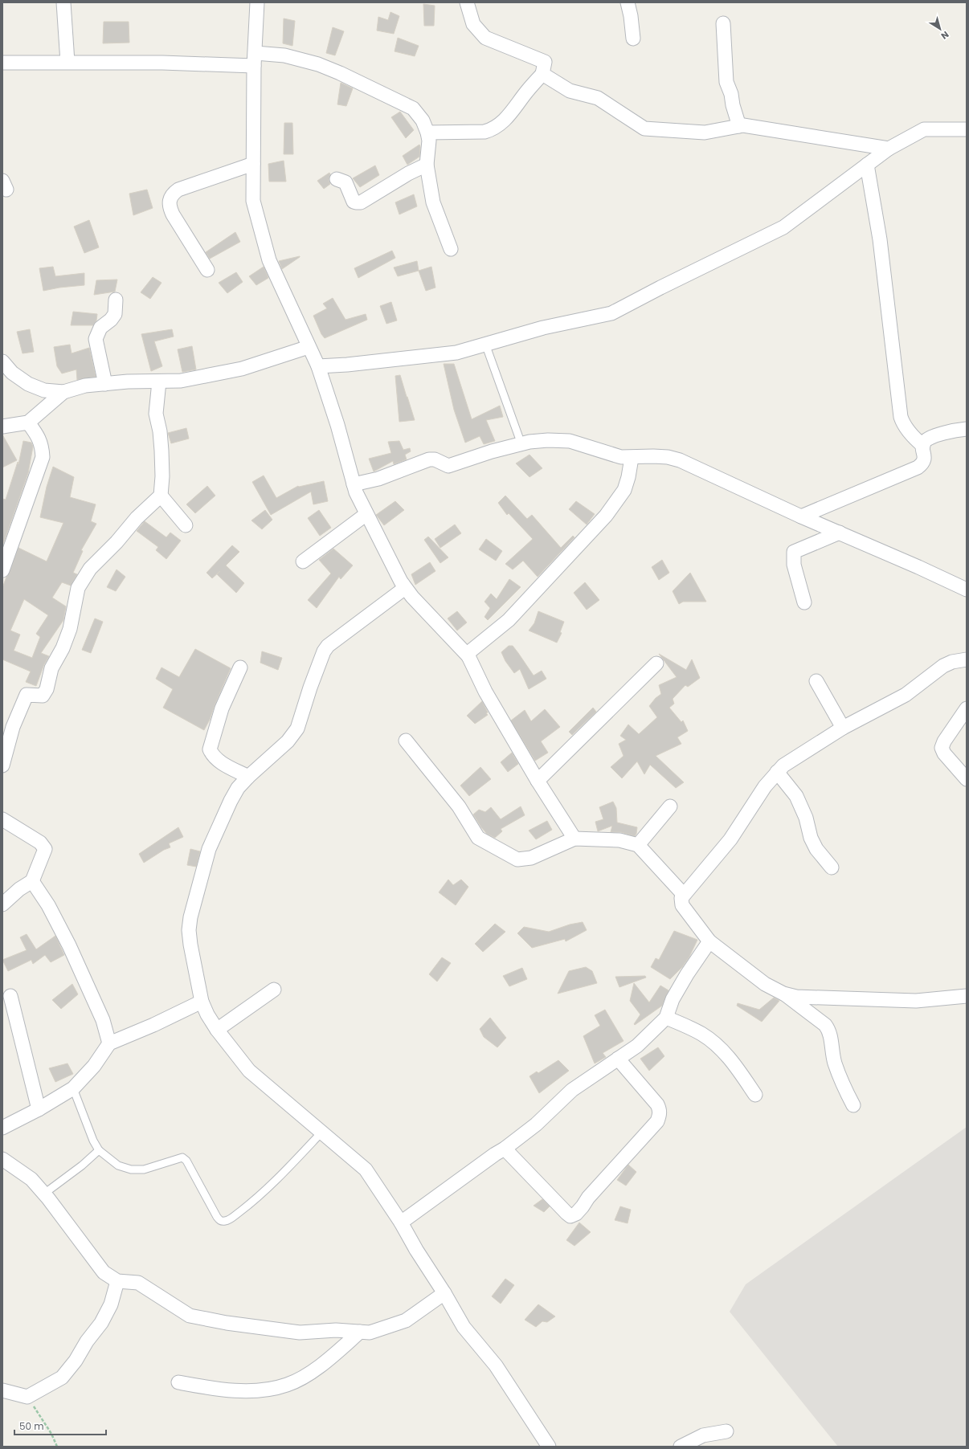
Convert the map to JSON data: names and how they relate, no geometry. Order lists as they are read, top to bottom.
{
  "scale_bar": "50 m",
  "north": "bottom right"
}
